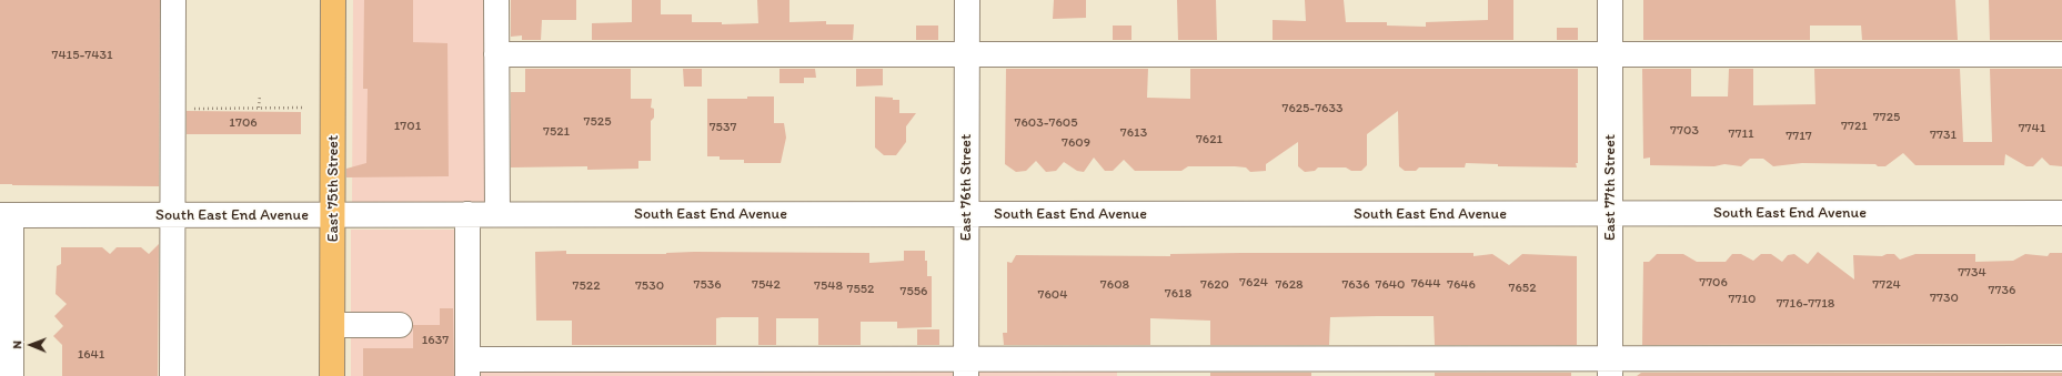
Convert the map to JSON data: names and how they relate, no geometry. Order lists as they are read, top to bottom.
{
  "streets": {
    "main road": ["East 75th Street"],
    "street": ["East 76th Street", "East 77th Street", "South East End Avenue"]
  },
  "crossings": [
    ["East 76th Street", "South East End Avenue"],
    ["East 77th Street", "South East End Avenue"],
    ["East 75th Street", "South East End Avenue"]
  ],
  "house_numbers": [
    "7415-7431",
    "7625-7633",
    "7725",
    "7525",
    "1706",
    "7603-7605",
    "1701",
    "7721",
    "7537",
    "7741",
    "7703",
    "7521",
    "7613",
    "7711",
    "7731",
    "7717",
    "7621",
    "7609",
    "7734",
    "7624",
    "7706",
    "7644",
    "7536",
    "7542",
    "7608",
    "7620",
    "7628",
    "7636",
    "7640",
    "7646",
    "7724",
    "7522",
    "7530",
    "7548",
    "7652",
    "7552",
    "7736",
    "7556",
    "7618",
    "7604",
    "7730",
    "7710",
    "7716-7718",
    "1637",
    "1641"
  ],
  "north": "left"
}
